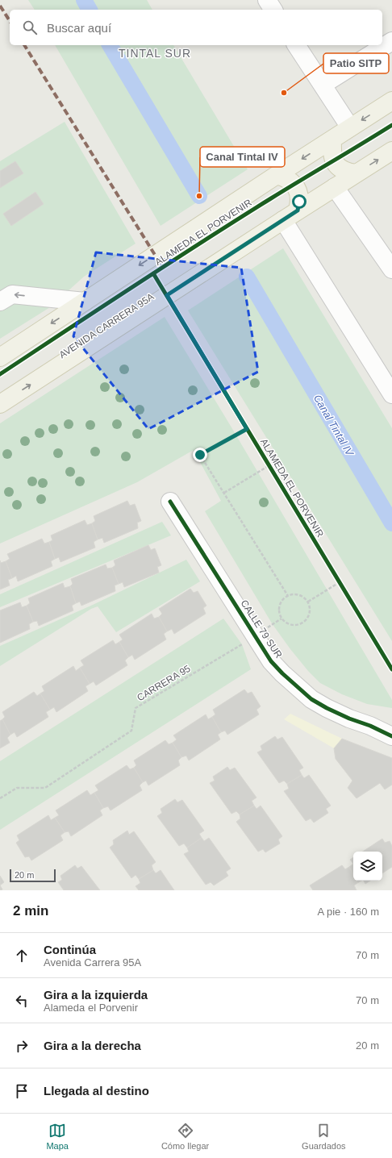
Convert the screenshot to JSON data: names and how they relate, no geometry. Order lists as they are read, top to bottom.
{
  "streets": {
    "main road": ["AVENIDA CARRERA 95A"],
    "street": ["CALLE 79 SUR"],
    "path": ["CARRERA 95"],
    "cycle path": ["ALAMEDA EL PORVENIR"]
  },
  "crossings": [
    ["CALLE 79 SUR", "CARRERA 95"]
  ],
  "districts": ["TINTAL SUR"],
  "water": ["Canal Tintal IV"],
  "places": ["Patio SITP", "Canal Tintal IV"],
  "scale_bar": "20 m",
  "page": {
    "search": "Buscar aquí",
    "scale": "20 m",
    "heading": ["2 min", "A pie · 160 m"],
    "list": [
      ["Continúa", "Avenida Carrera 95A", "70 m"],
      ["Gira a la izquierda", "Alameda el Porvenir", "70 m"],
      ["Gira a la derecha", "20 m"],
      "Llegada al destino"
    ],
    "nav": ["Mapa", "Cómo llegar", "Guardados"]
  }
}
